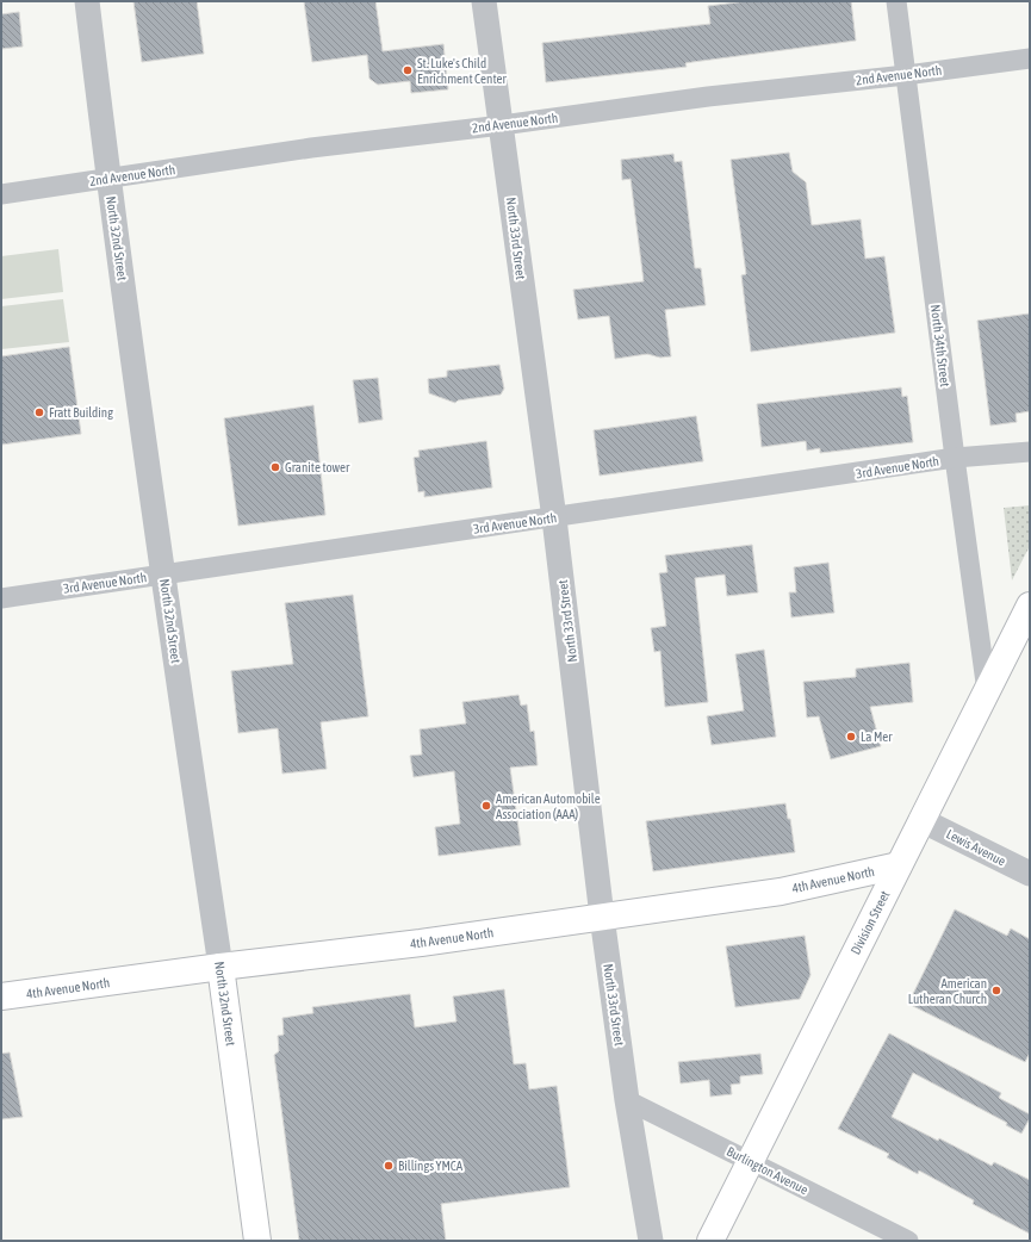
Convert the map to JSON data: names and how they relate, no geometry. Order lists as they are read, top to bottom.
{
  "streets": {
    "main road": ["North 32nd Street", "4th Avenue North", "Division Street"],
    "street": [
      "2nd Avenue North",
      "North 33rd Street",
      "North 34th Street",
      "3rd Avenue North",
      "Lewis Avenue",
      "Burlington Avenue"
    ]
  },
  "crossings": [
    ["2nd Avenue North", "North 32nd Street"],
    ["2nd Avenue North", "North 33rd Street"],
    ["2nd Avenue North", "North 34th Street"],
    ["North 32nd Street", "3rd Avenue North"],
    ["North 32nd Street", "4th Avenue North"],
    ["North 33rd Street", "3rd Avenue North"],
    ["North 33rd Street", "4th Avenue North"],
    ["North 33rd Street", "Burlington Avenue"],
    ["North 34th Street", "3rd Avenue North"],
    ["North 34th Street", "Division Street"],
    ["Lewis Avenue", "Division Street"],
    ["4th Avenue North", "Division Street"],
    ["Division Street", "Burlington Avenue"]
  ],
  "places": [
    "St. Luke's Child Enrichment Center",
    "Fratt Building",
    "Granite tower",
    "La Mer",
    "American Automobile Association (AAA)",
    "American Lutheran Church",
    "Billings YMCA"
  ]
}
